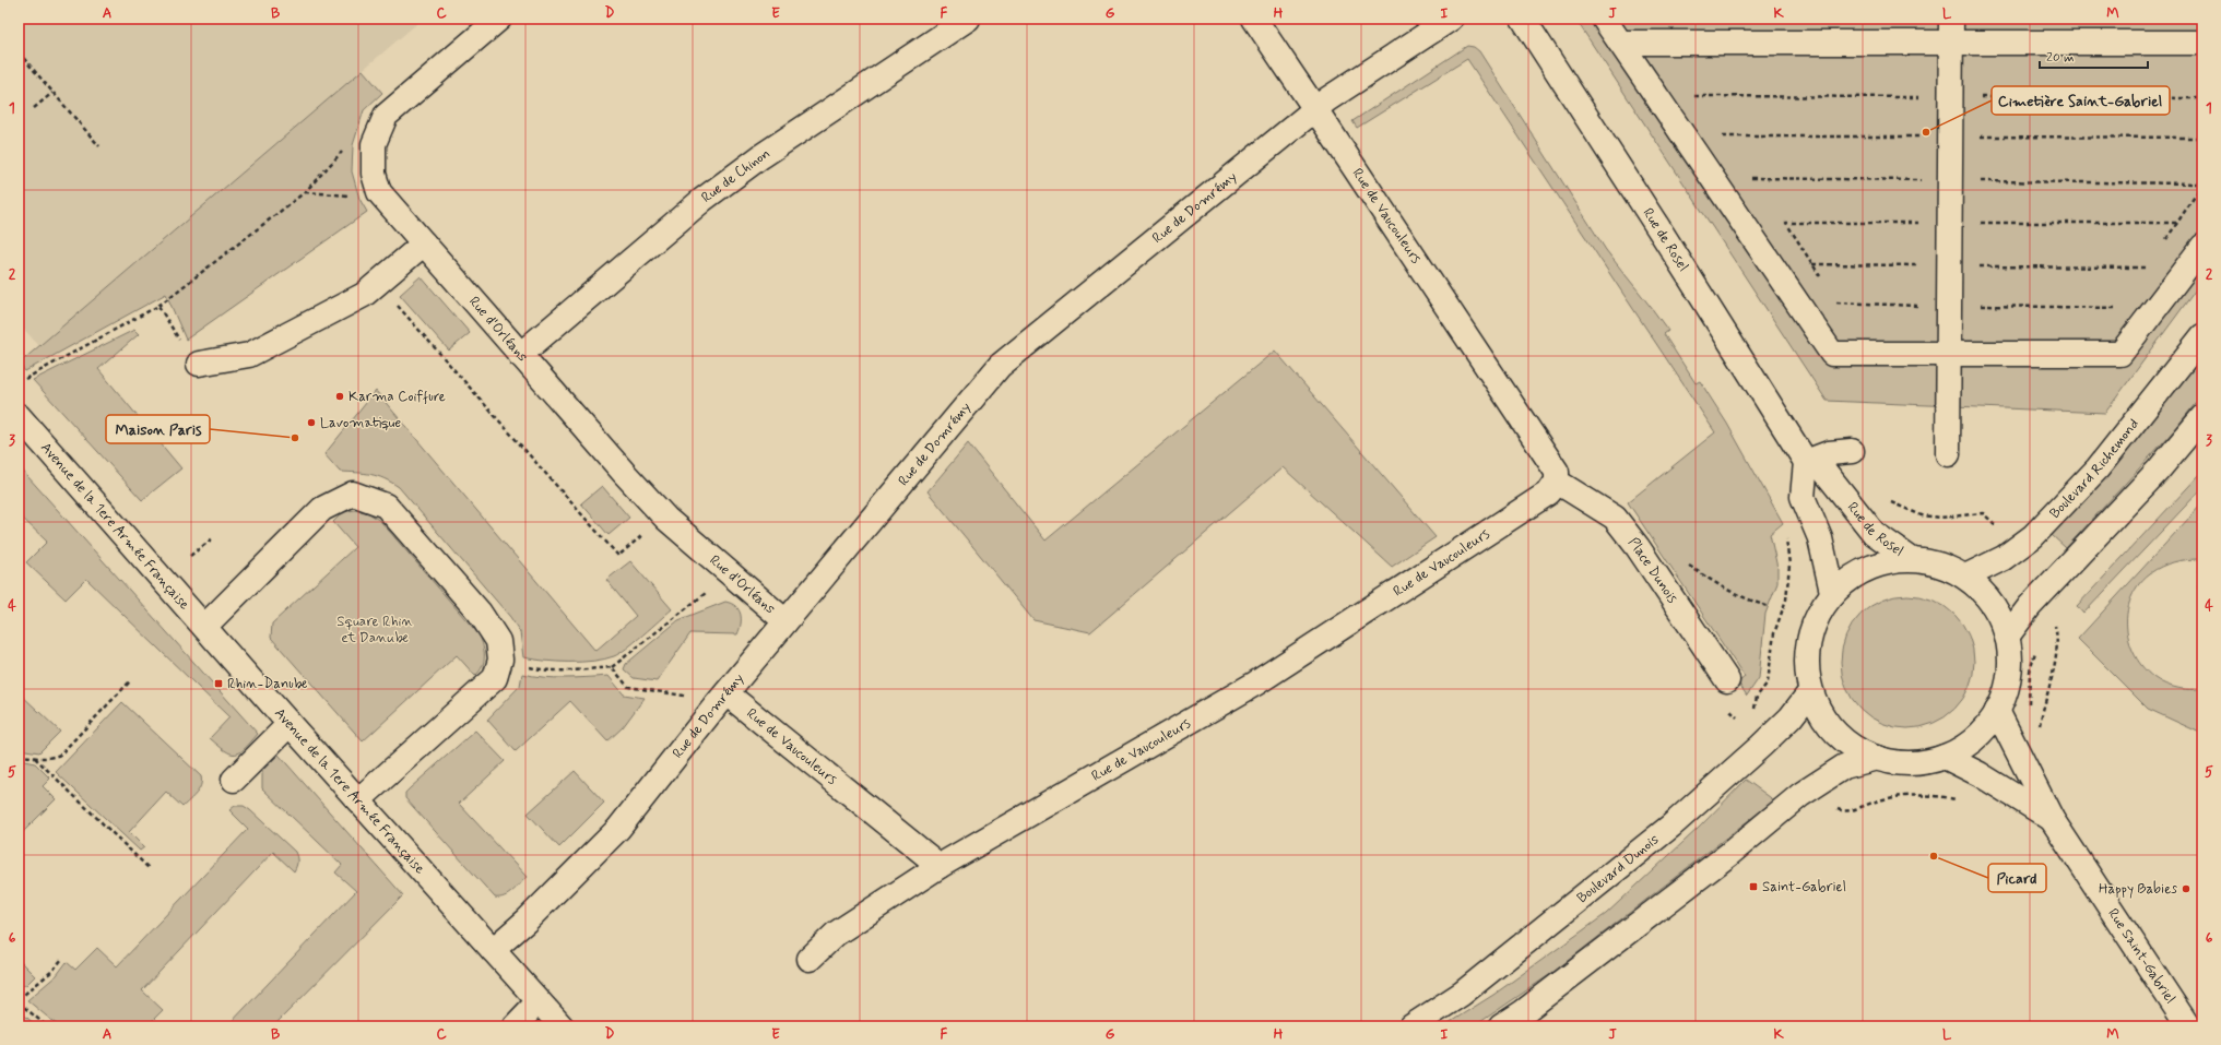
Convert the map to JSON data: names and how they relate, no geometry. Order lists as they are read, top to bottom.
{
  "streets": {
    "street": [
      "Rue de Chinon",
      "Rue de Domrémy",
      "Rue de Vaucouleurs",
      "Rue de Rosel",
      "Rue d'Orléans",
      "Boulevard Richemond",
      "Avenue de la 1ere Armée Française",
      "Place Dunois",
      "Boulevard Dunois",
      "Rue Saint-Gabriel"
    ]
  },
  "crossings": [
    ["Rue de Chinon", "Rue d'Orléans"],
    ["Rue de Domrémy", "Rue de Vaucouleurs"],
    ["Rue de Domrémy", "Rue d'Orléans"],
    ["Rue de Domrémy", "Avenue de la 1ere Armée Française"],
    ["Rue de Vaucouleurs", "Place Dunois"]
  ],
  "parks": ["Square Rhin et Danube"],
  "places": {
    "other": [
      "Cimetière Saint-Gabriel",
      "Karma Coiffure",
      "Lavomatique",
      "Maison Paris",
      "Picard",
      "Happy Babies"
    ],
    "transit": ["Rhin-Danube", "Saint-Gabriel"]
  },
  "scale_bar": "20 m",
  "grid": {
    "columns": [
      "A",
      "B",
      "C",
      "D",
      "E",
      "F",
      "G",
      "H",
      "I",
      "J",
      "K",
      "L",
      "M"
    ],
    "rows": [
      "1",
      "2",
      "3",
      "4",
      "5",
      "6"
    ]
  }
}
